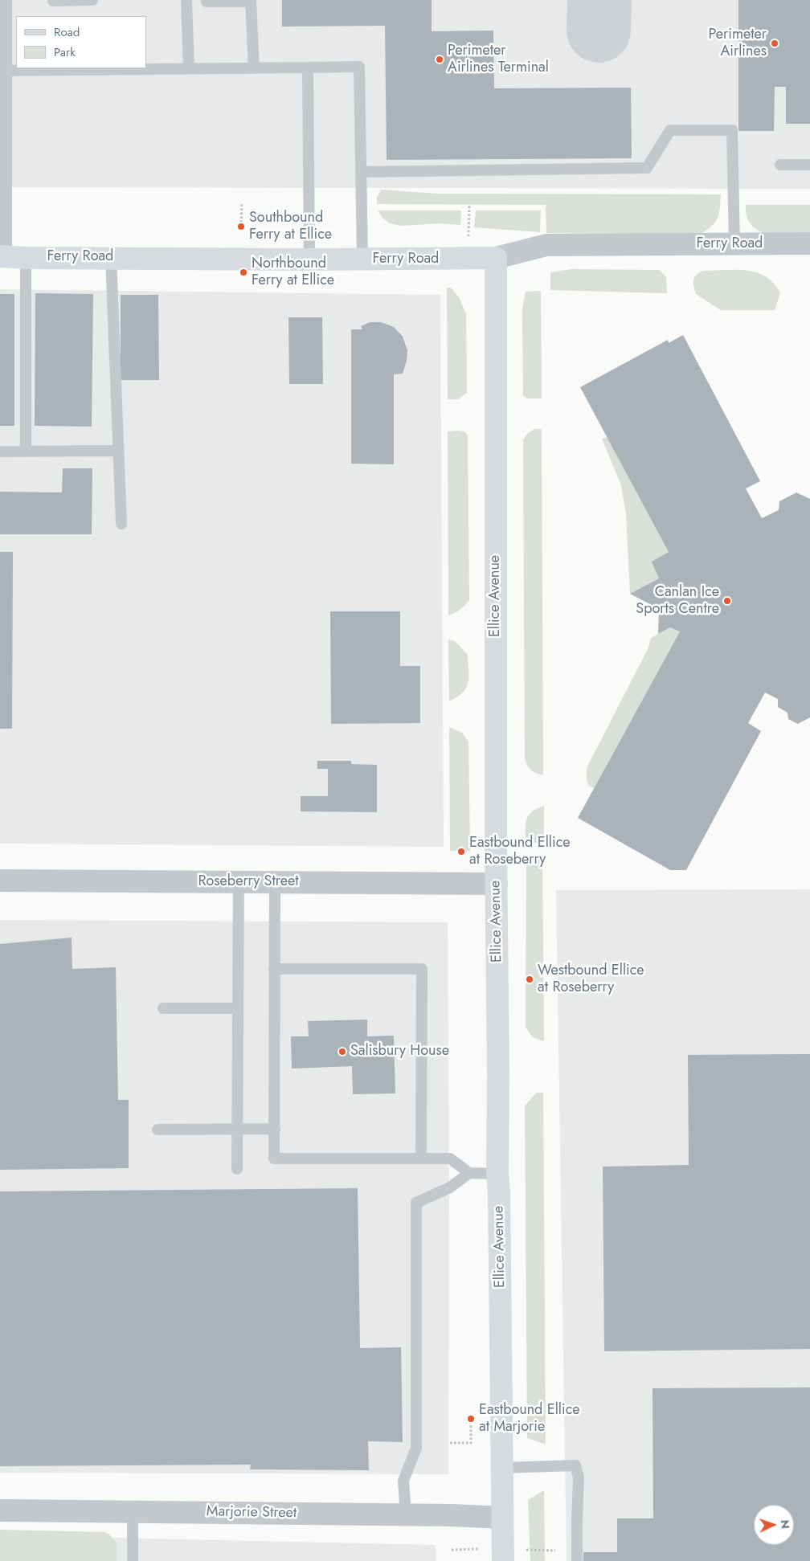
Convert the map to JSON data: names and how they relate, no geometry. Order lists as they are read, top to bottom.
{
  "streets": {
    "main road": ["Ferry Road", "Ellice Avenue"],
    "street": ["Roseberry Street", "Marjorie Street"]
  },
  "crossings": [
    ["Ferry Road", "Ellice Avenue"],
    ["Ellice Avenue", "Roseberry Street"],
    ["Ellice Avenue", "Marjorie Street"]
  ],
  "places": [
    "Perimeter Airlines",
    "Perimeter Airlines Terminal",
    "Southbound Ferry at Ellice",
    "Northbound Ferry at Ellice",
    "Canlan Ice Sports Centre",
    "Eastbound Ellice at Roseberry",
    "Westbound Ellice at Roseberry",
    "Salisbury House",
    "Eastbound Ellice at Marjorie"
  ],
  "legend": ["Road", "Park"],
  "north": "right"
}
